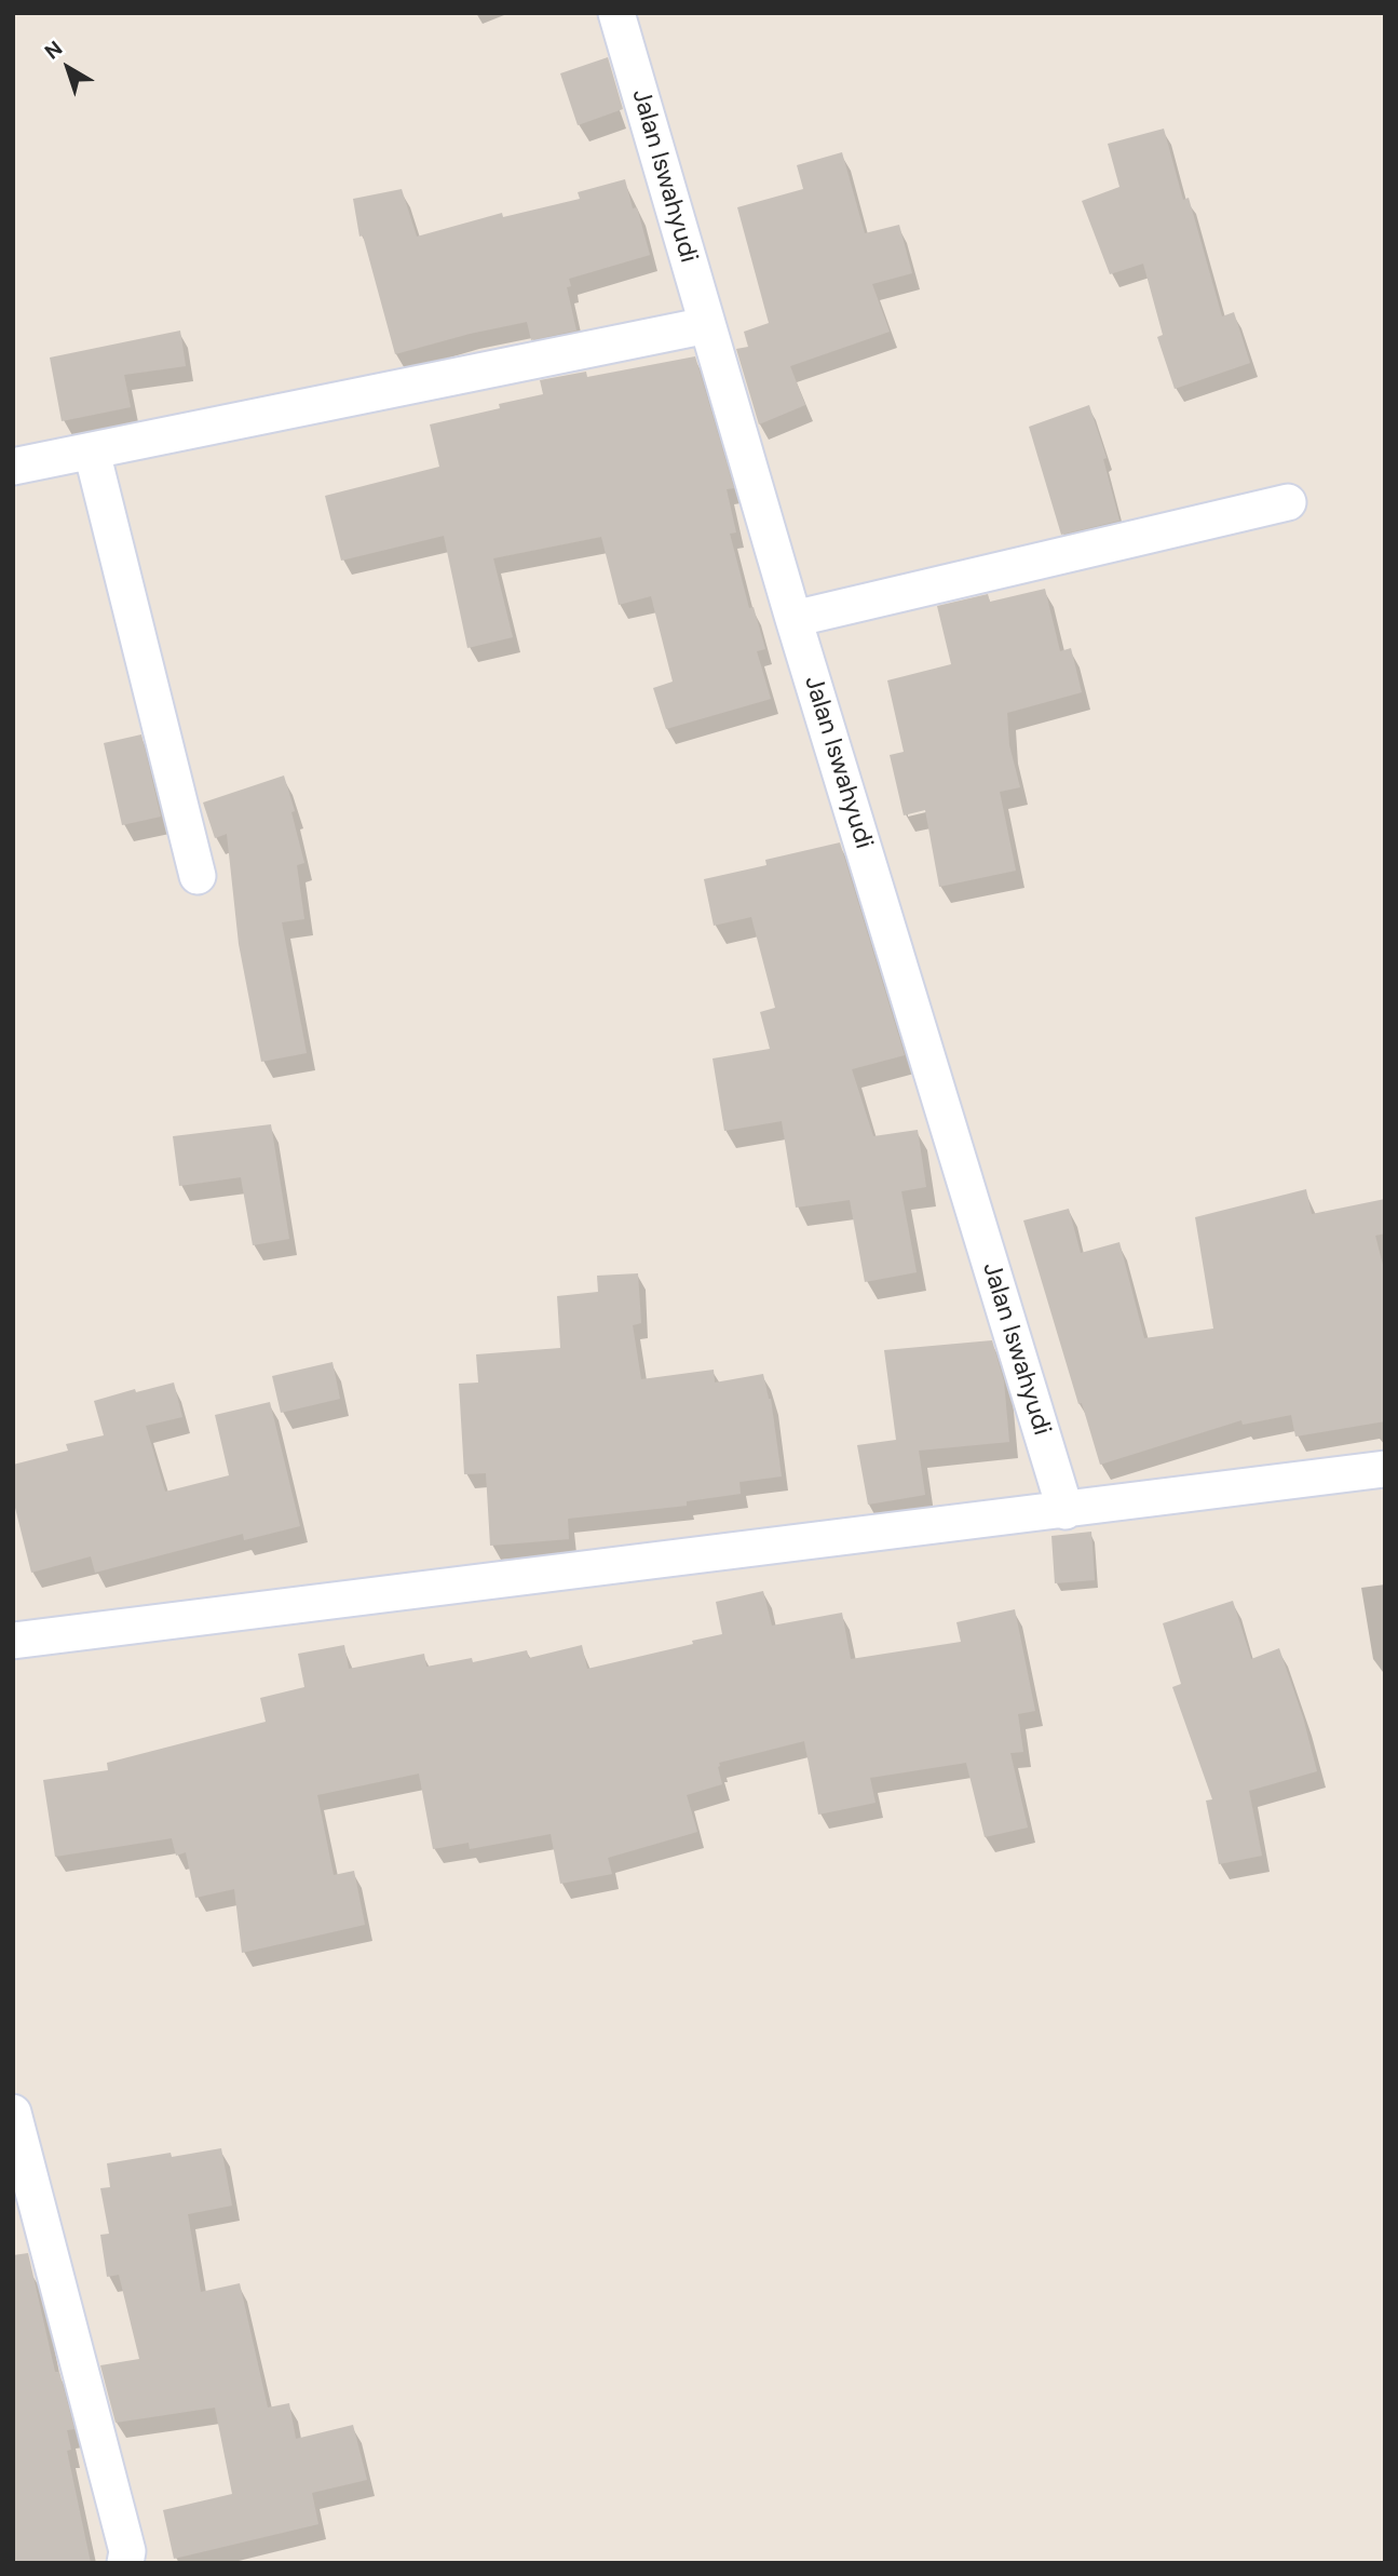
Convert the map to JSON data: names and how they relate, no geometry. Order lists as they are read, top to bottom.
{
  "streets": {
    "street": ["Jalan Iswahyudi"]
  },
  "north": "top left"
}
